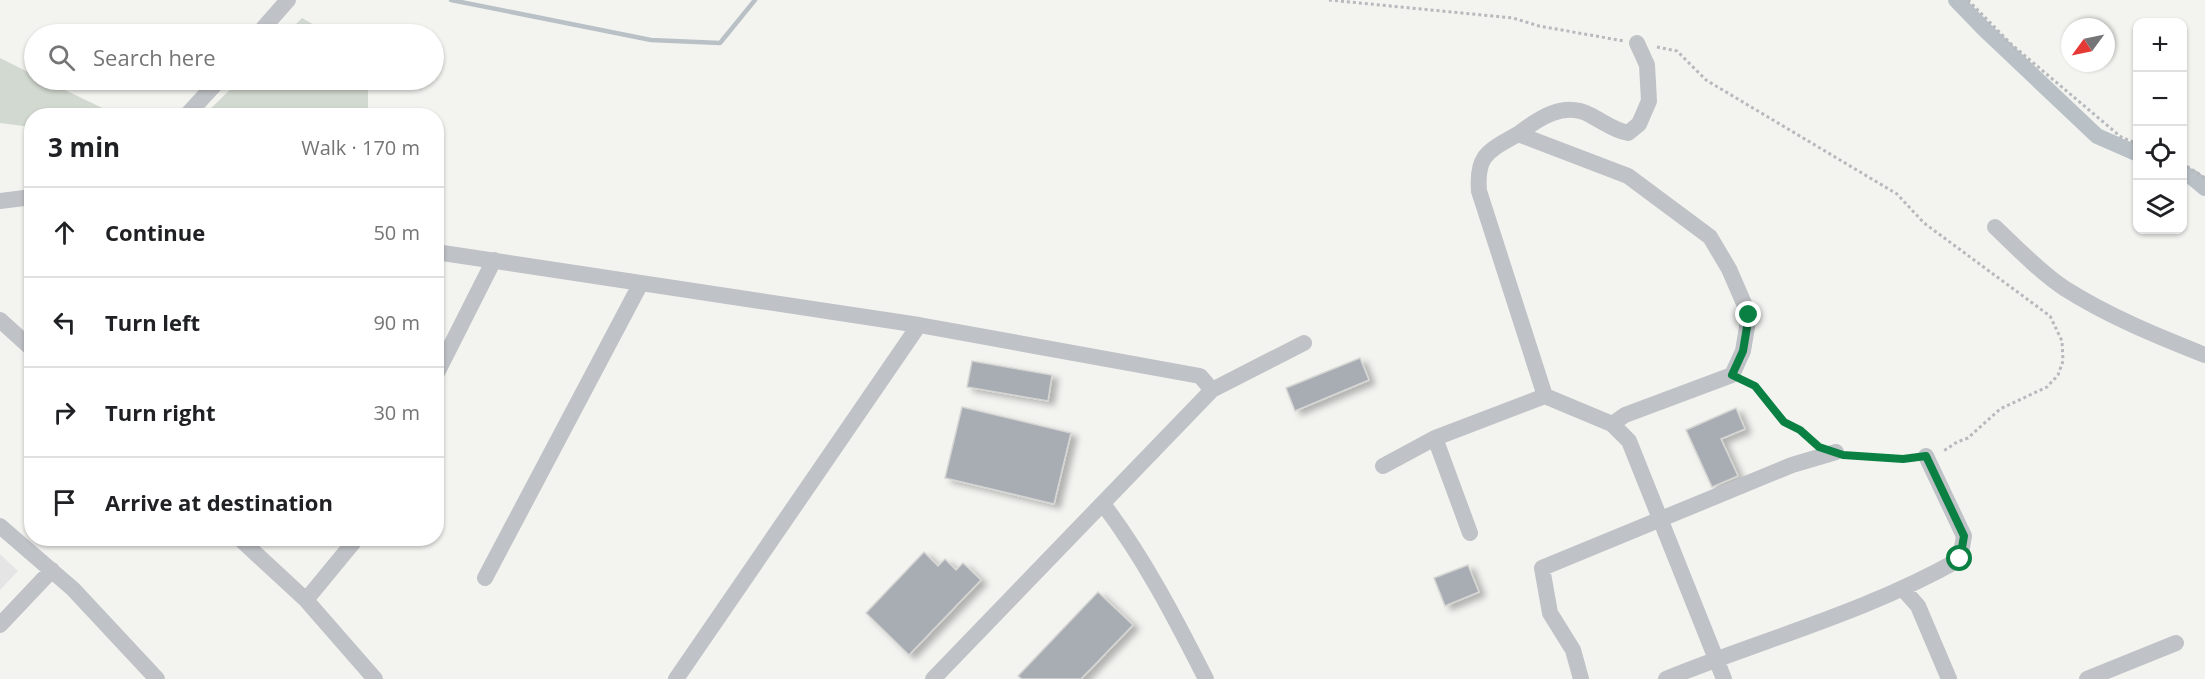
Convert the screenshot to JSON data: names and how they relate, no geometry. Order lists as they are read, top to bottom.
{
  "north": "bottom left",
  "page": {
    "map_buttons": ["+", "−"],
    "search": "Search here",
    "heading": ["3 min", "Walk · 170 m"],
    "list": [
      ["Continue", "50 m"],
      ["Turn left", "90 m"],
      ["Turn right", "30 m"],
      "Arrive at destination"
    ]
  }
}
